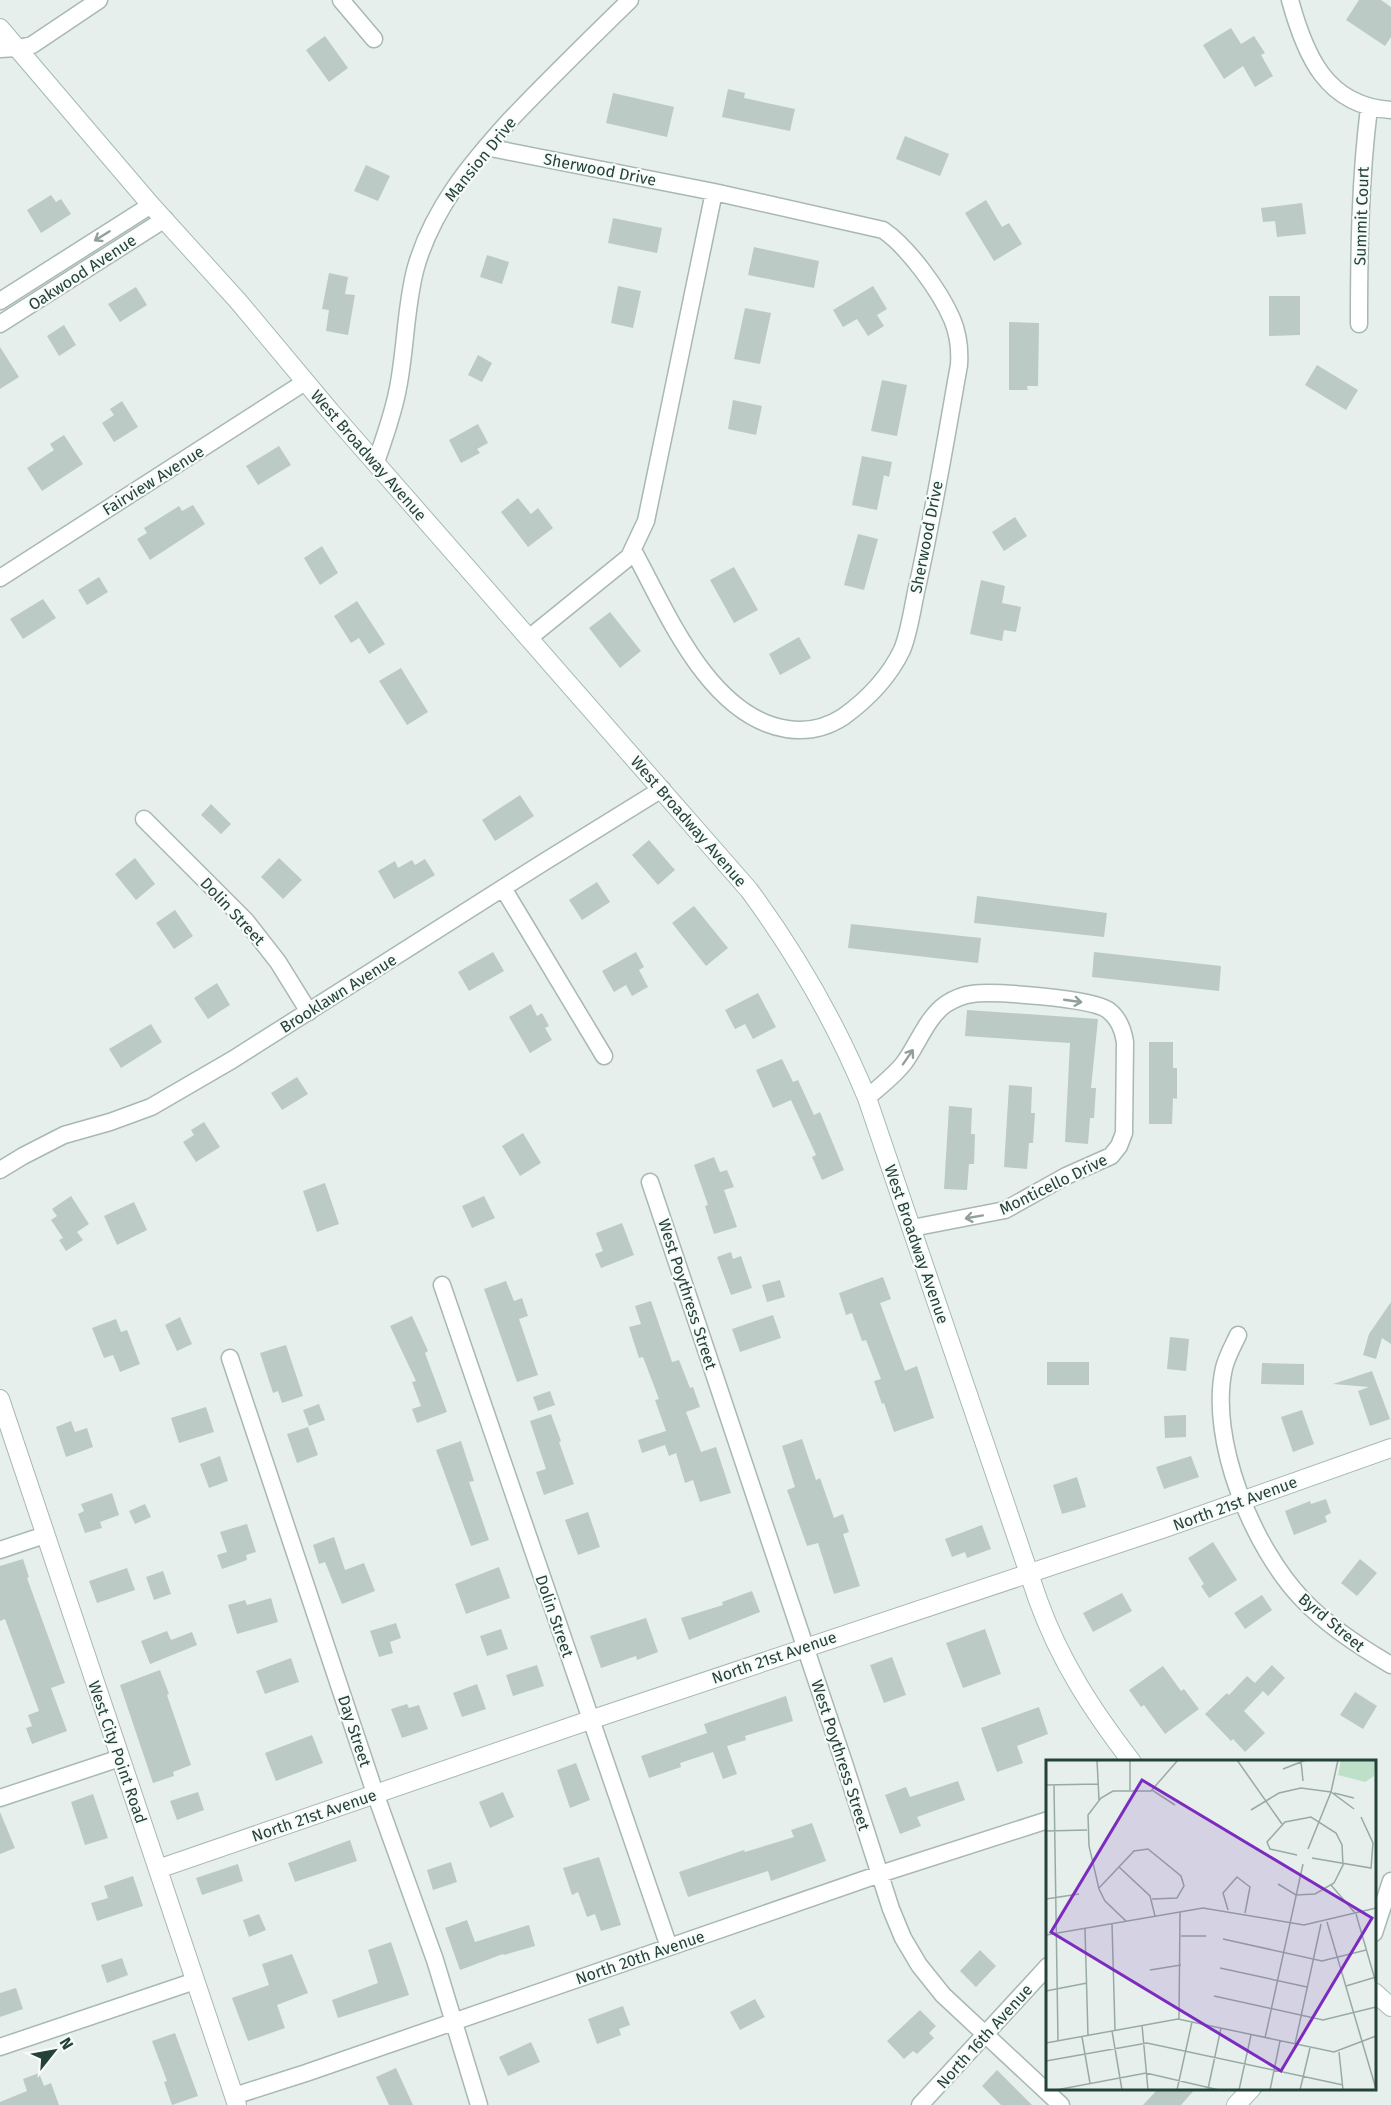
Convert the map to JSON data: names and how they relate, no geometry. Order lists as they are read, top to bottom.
{
  "streets": {
    "main road": ["West Broadway Avenue", "North 21st Avenue", "West City Point Road"],
    "street": [
      "Mansion Drive",
      "Sherwood Drive",
      "Summit Court",
      "Oakwood Avenue",
      "Fairview Avenue",
      "Dolin Street",
      "Brooklawn Avenue",
      "Monticello Drive",
      "West Poythress Street",
      "Byrd Street",
      "Day Street",
      "North 20th Avenue",
      "North 16th Avenue"
    ]
  },
  "crossings": [
    ["Mansion Drive", "Sherwood Drive"],
    ["Mansion Drive", "West Broadway Avenue"],
    ["Oakwood Avenue", "West Broadway Avenue"],
    ["West Broadway Avenue", "Fairview Avenue"],
    ["West Broadway Avenue", "Brooklawn Avenue"],
    ["West Broadway Avenue", "Monticello Drive"],
    ["West Broadway Avenue", "North 21st Avenue"],
    ["Dolin Street", "Brooklawn Avenue"],
    ["Dolin Street", "North 21st Avenue"],
    ["Dolin Street", "North 20th Avenue"],
    ["West Poythress Street", "North 21st Avenue"],
    ["West Poythress Street", "North 20th Avenue"],
    ["West Poythress Street", "North 16th Avenue"],
    ["North 21st Avenue", "Byrd Street"],
    ["North 21st Avenue", "Day Street"],
    ["North 21st Avenue", "West City Point Road"],
    ["Day Street", "North 20th Avenue"],
    ["West City Point Road", "North 20th Avenue"]
  ],
  "north": "top right"
}
